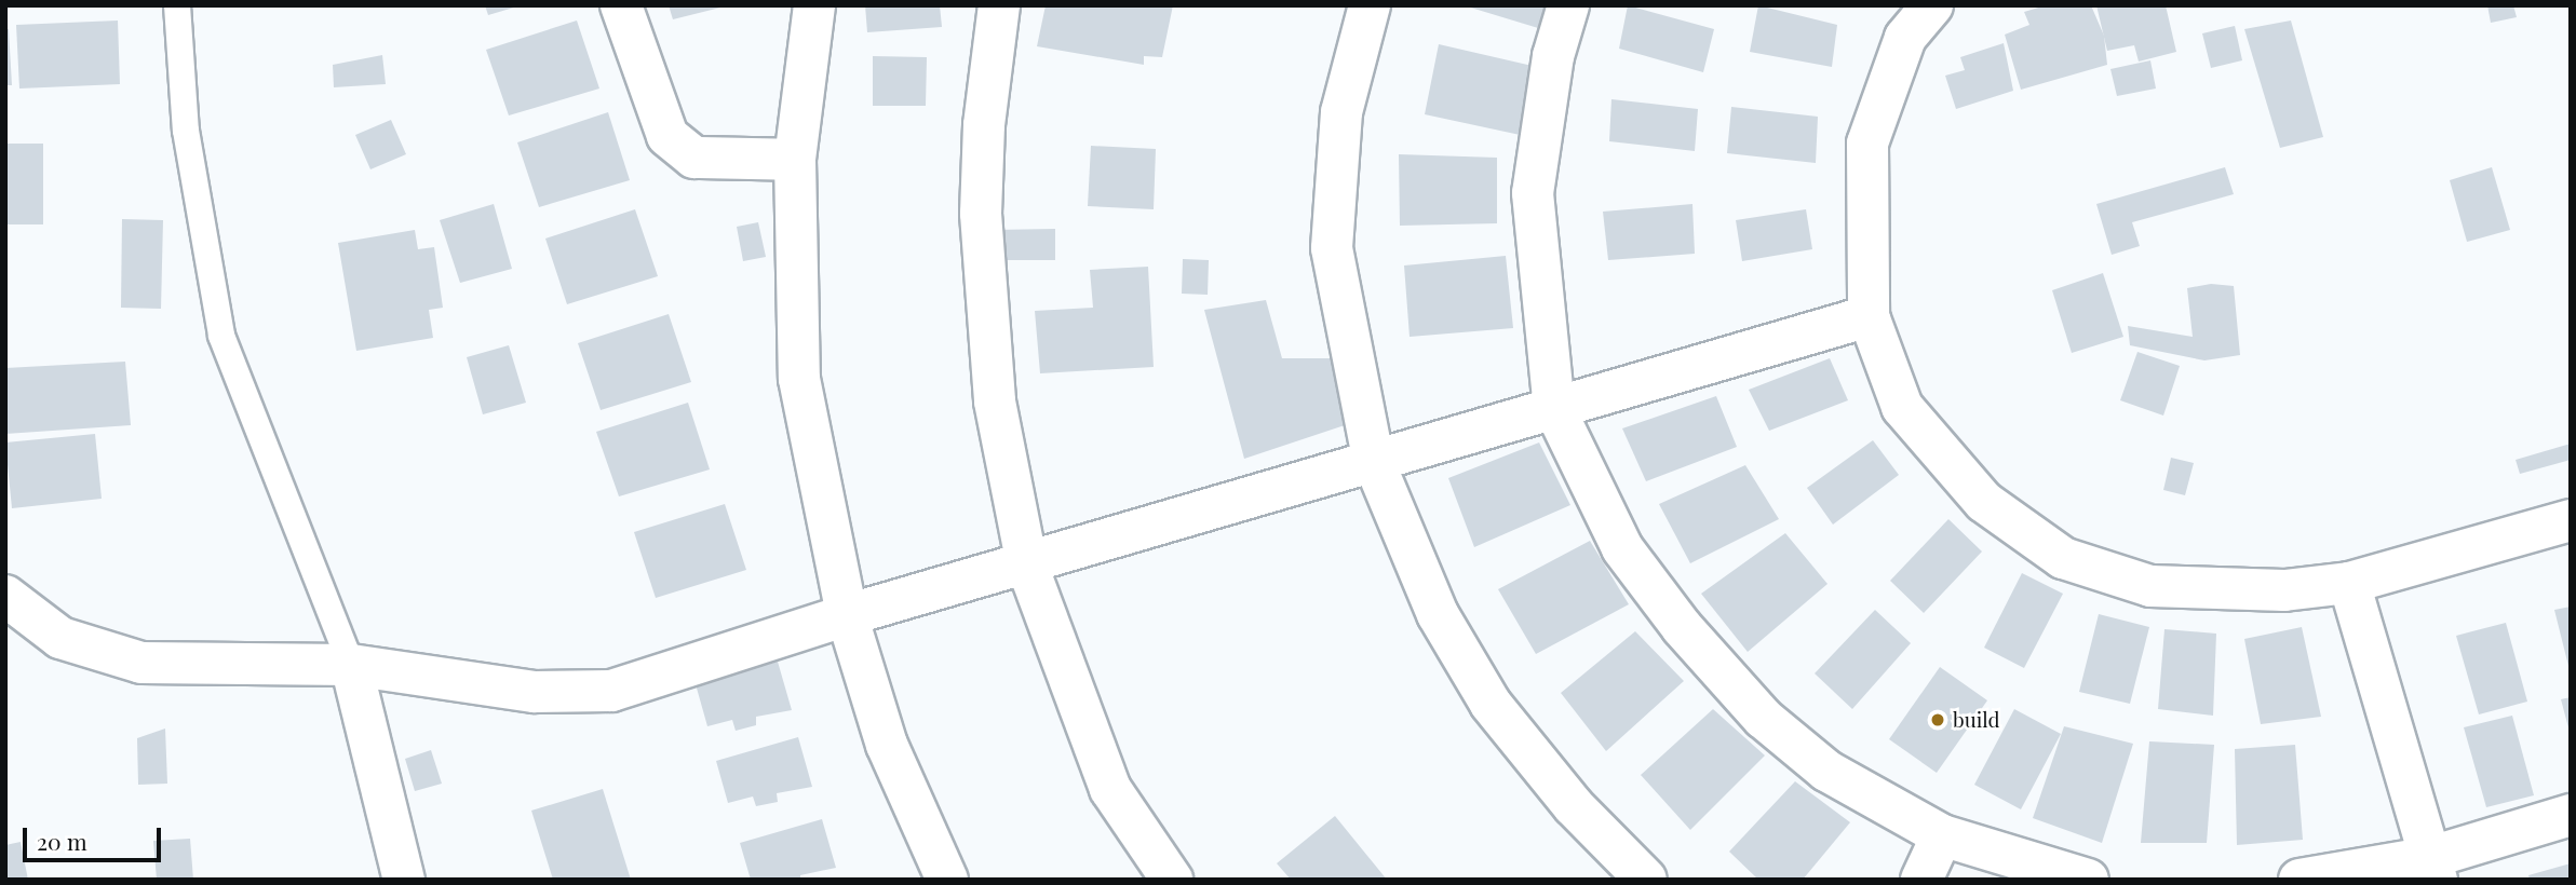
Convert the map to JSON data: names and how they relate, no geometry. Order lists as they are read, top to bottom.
{
  "places": ["build"],
  "scale_bar": "20 m"
}
